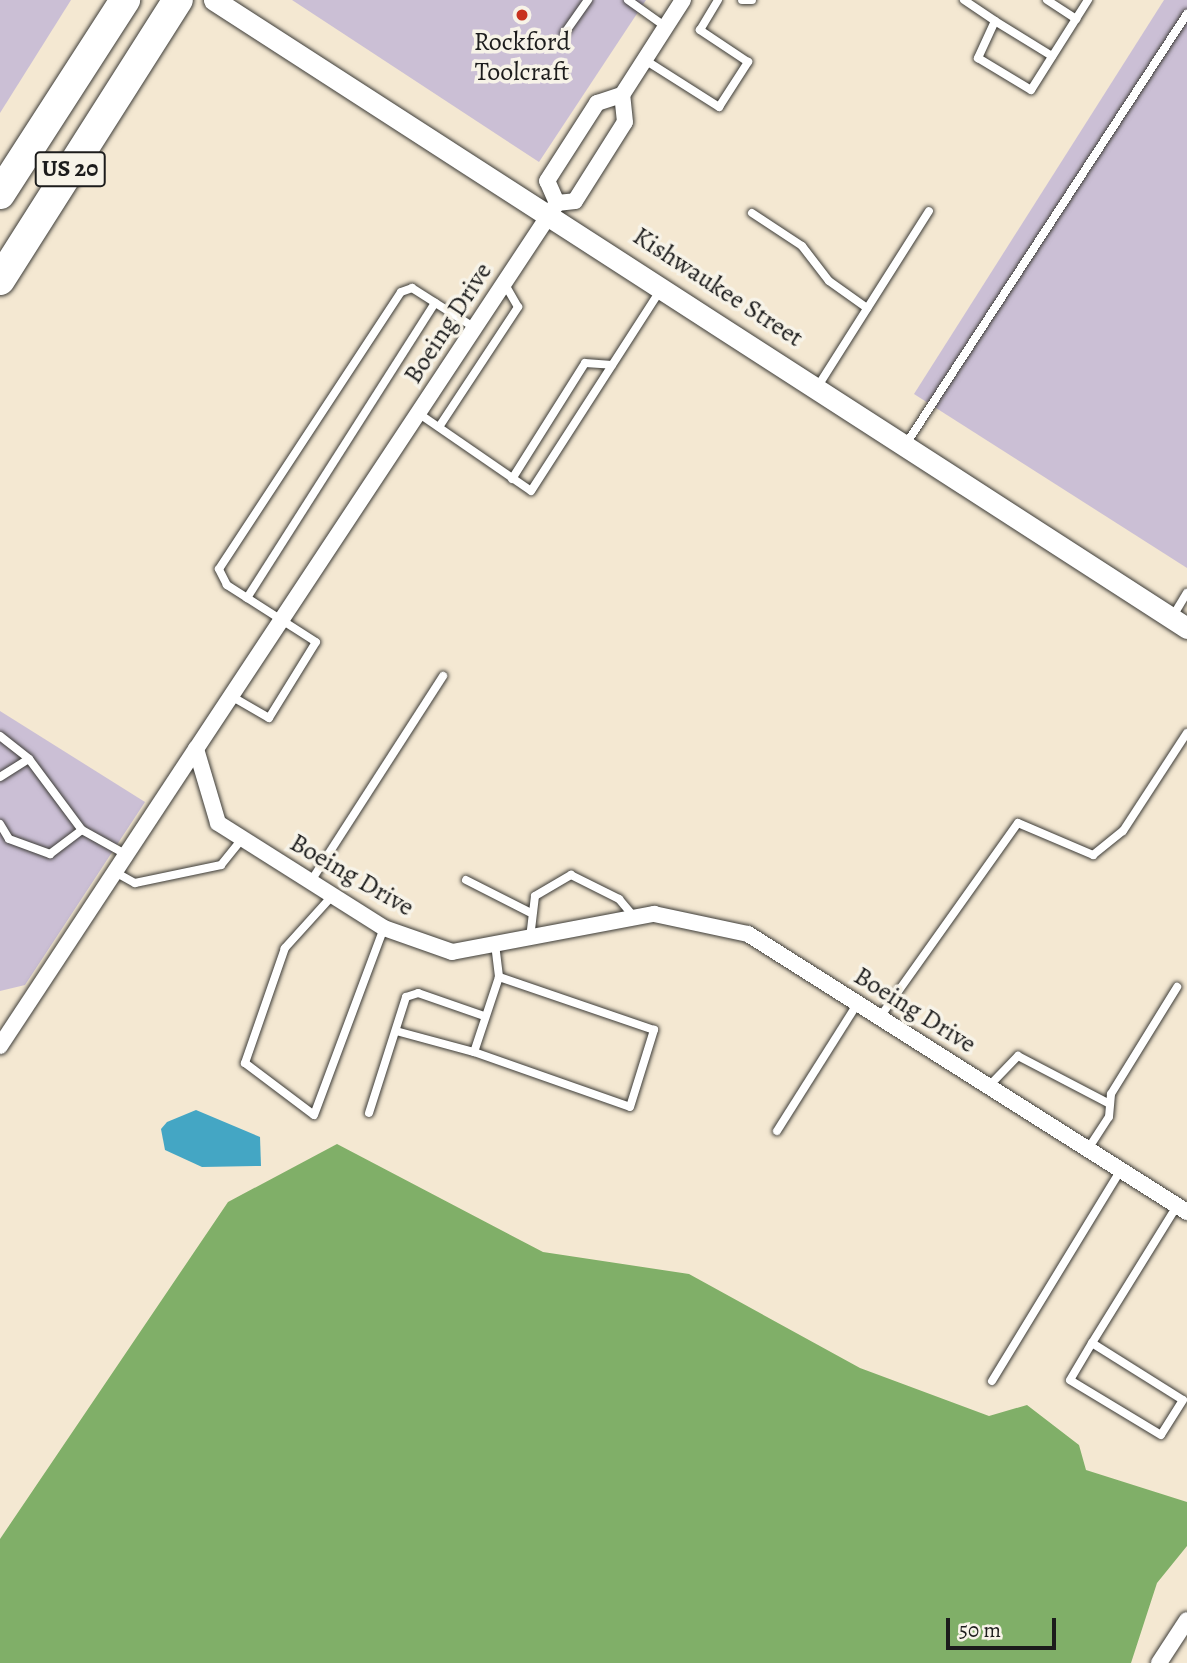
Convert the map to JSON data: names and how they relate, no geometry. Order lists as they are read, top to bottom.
{
  "streets": {
    "highway": ["US 20"],
    "street": ["Kishwaukee Street", "Boeing Drive"]
  },
  "crossings": [
    ["Kishwaukee Street", "Boeing Drive"]
  ],
  "places": ["Rockford Toolcraft"],
  "scale_bar": "50 m"
}
